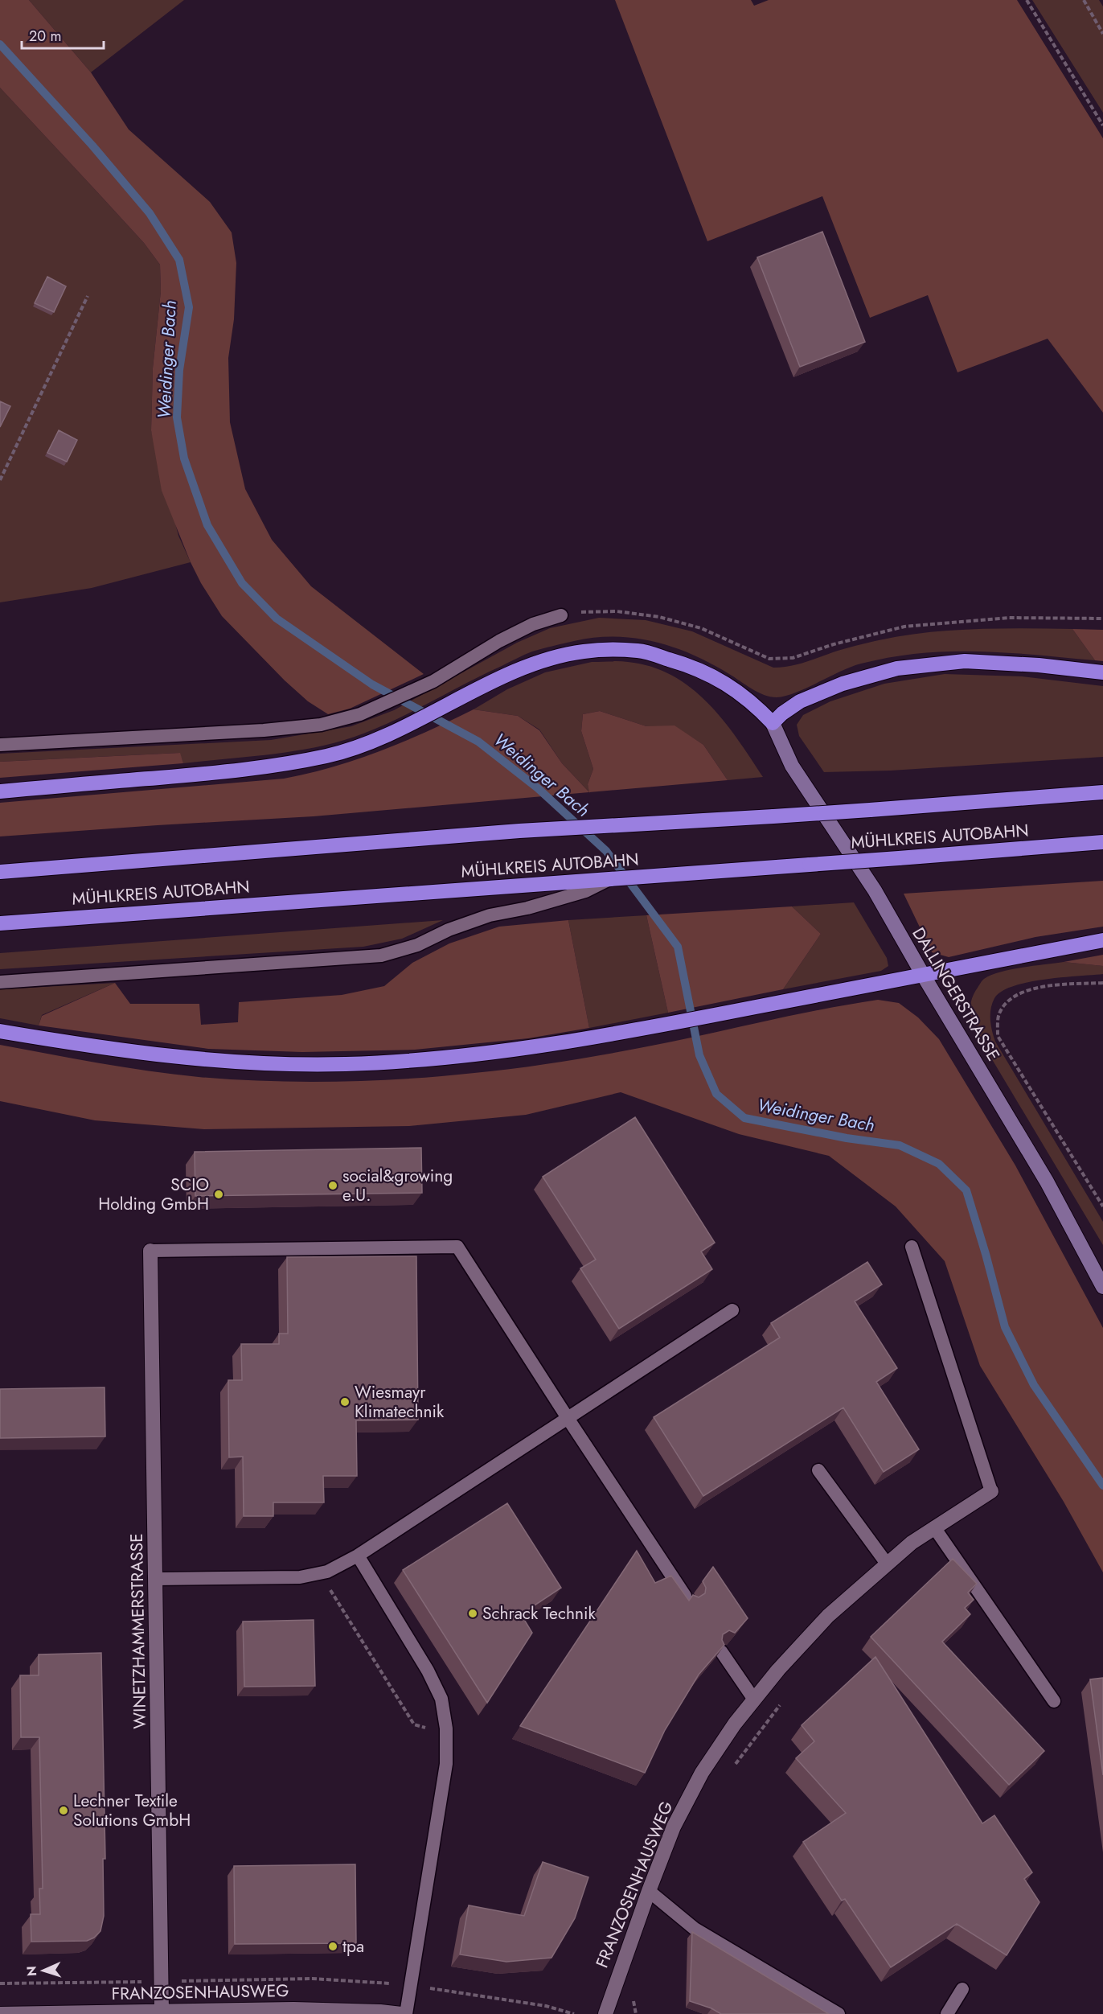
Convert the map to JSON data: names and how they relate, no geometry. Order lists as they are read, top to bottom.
{
  "streets": {
    "highway": ["MÜHLKREIS AUTOBAHN"],
    "street": ["DALLINGERSTRASSE", "WINETZHAMMERSTRASSE", "FRANZOSENHAUSWEG"]
  },
  "crossings": [
    ["WINETZHAMMERSTRASSE", "FRANZOSENHAUSWEG"]
  ],
  "water": ["Weidinger Bach"],
  "places": [
    "social&growing e.U.",
    "SCIO Holding GmbH",
    "Wiesmayr Klimatechnik",
    "Schrack Technik",
    "Lechner Textile Solutions GmbH",
    "tpa"
  ],
  "scale_bar": "20 m",
  "north": "left"
}
